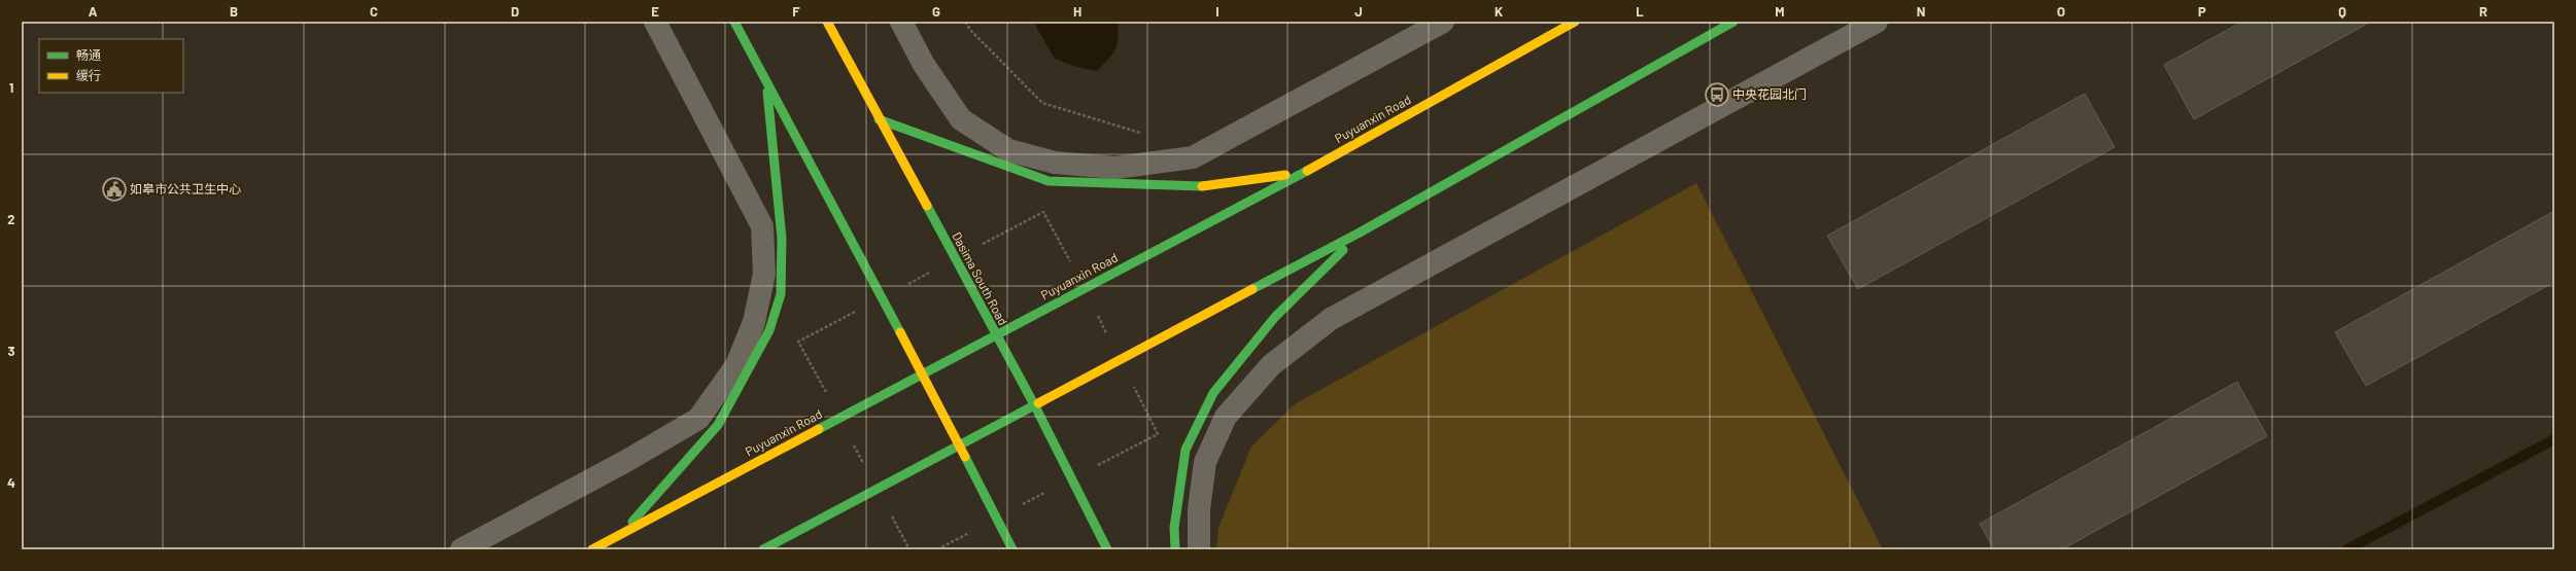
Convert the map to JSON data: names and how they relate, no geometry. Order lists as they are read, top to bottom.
{
  "streets": {
    "street": ["Puyuanxin Road", "Dasima South Road"]
  },
  "crossings": [
    ["Puyuanxin Road", "Dasima South Road"]
  ],
  "places": {
    "bus stop": ["中央花园北门"],
    "public building": ["如皋市公共卫生中心"]
  },
  "legend": ["畅通", "缓行"],
  "grid": {
    "columns": [
      "A",
      "B",
      "C",
      "D",
      "E",
      "F",
      "G",
      "H",
      "I",
      "J",
      "K",
      "L",
      "M",
      "N",
      "O",
      "P",
      "Q",
      "R"
    ],
    "rows": [
      "1",
      "2",
      "3",
      "4"
    ]
  }
}
